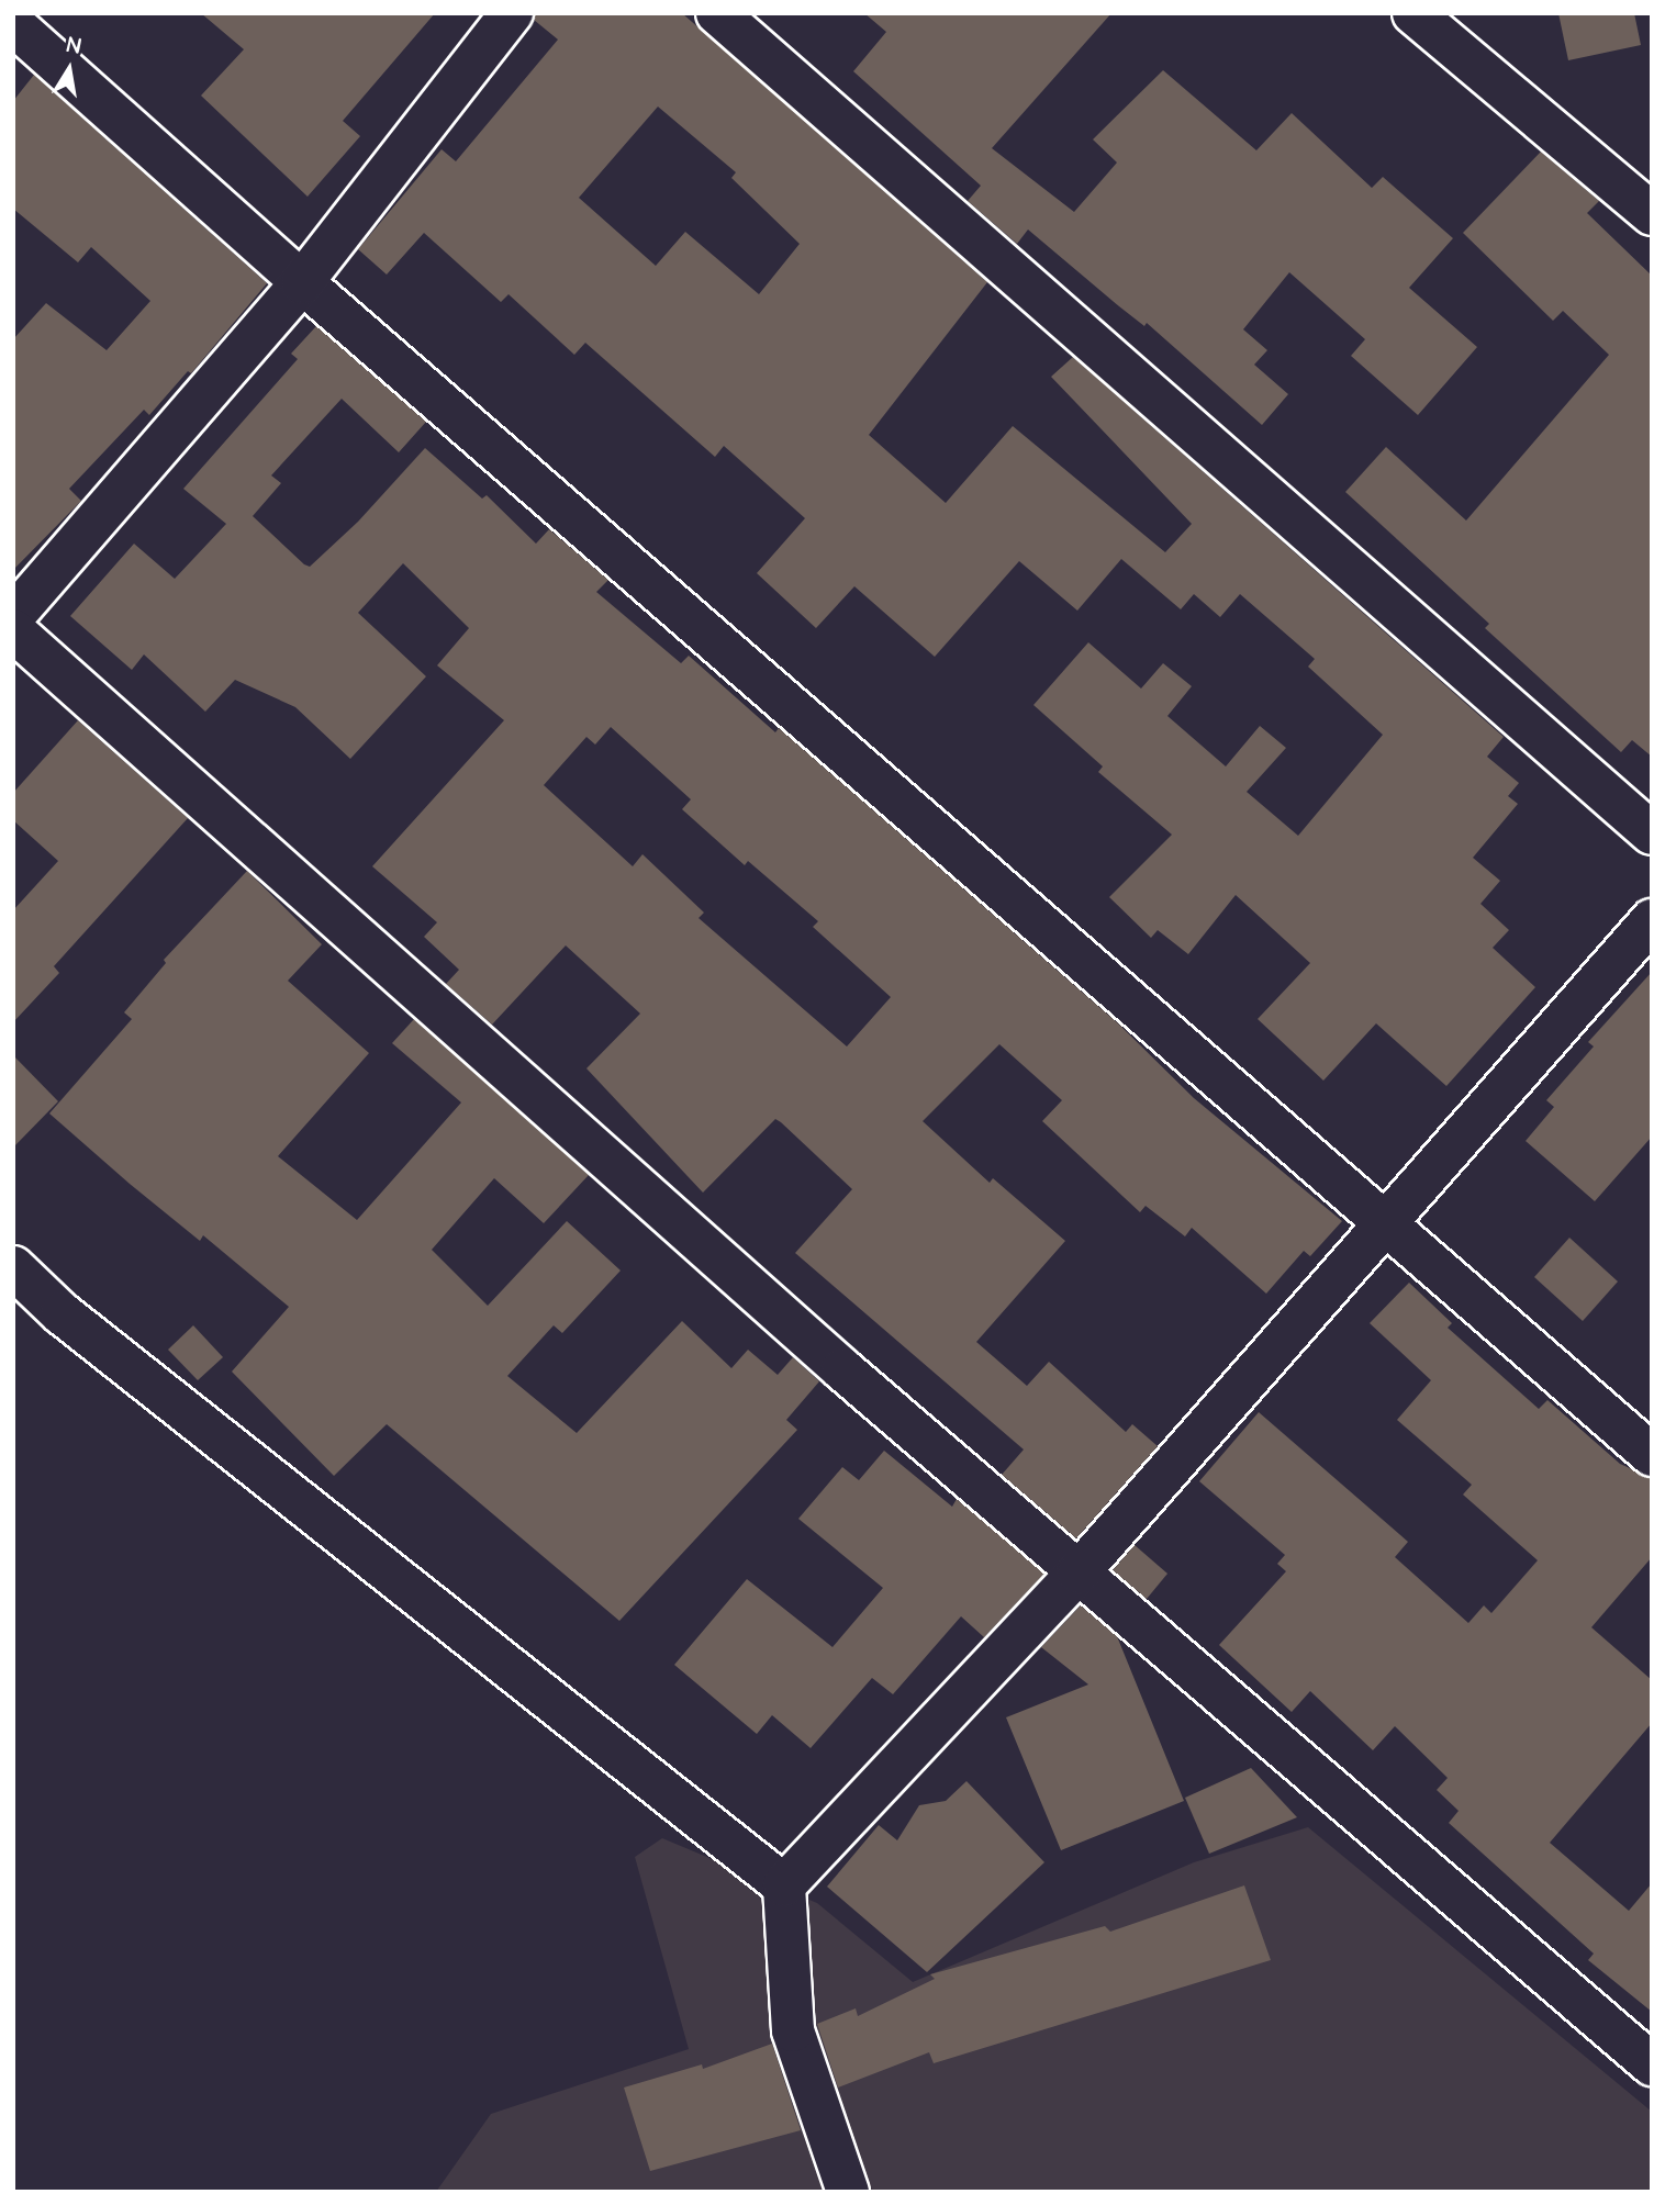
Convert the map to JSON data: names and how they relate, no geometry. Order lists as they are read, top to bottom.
{
  "north": "top"
}
